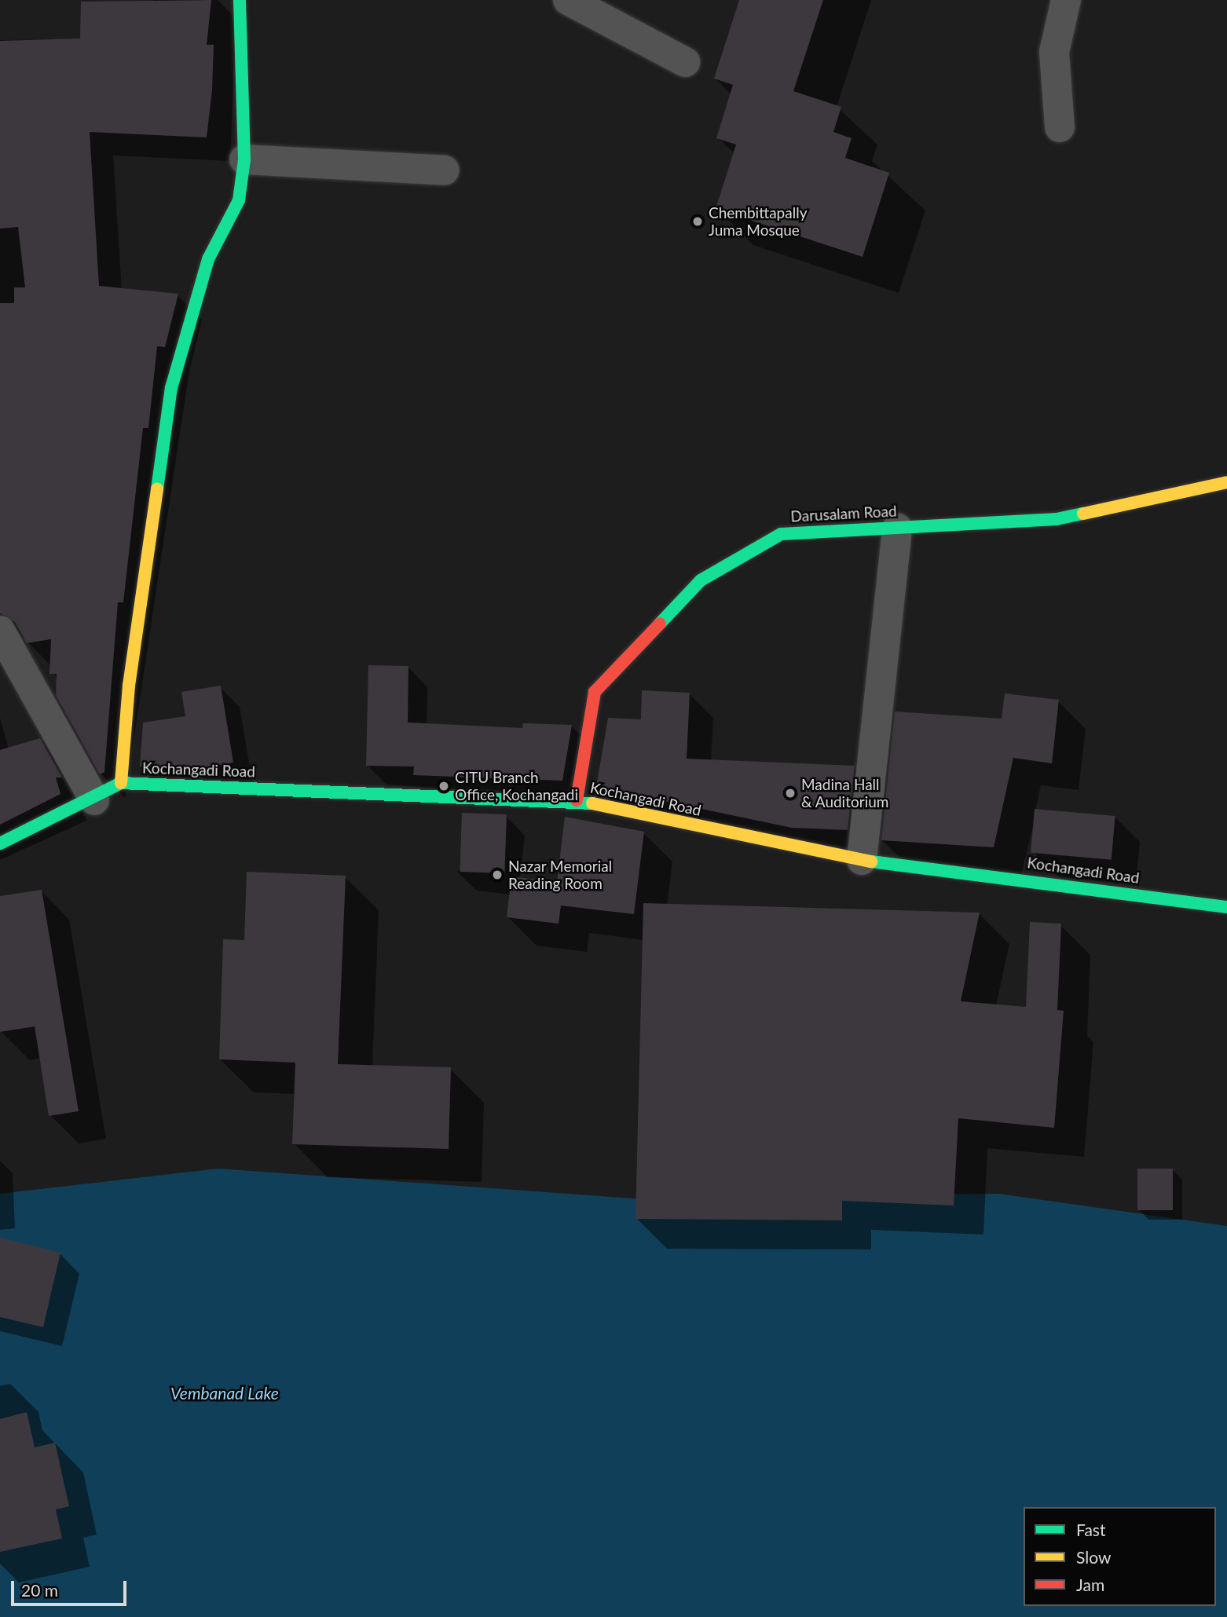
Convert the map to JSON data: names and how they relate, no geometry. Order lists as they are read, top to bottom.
{
  "streets": {
    "street": ["Darusalam Road", "Kochangadi Road"]
  },
  "crossings": [
    ["Darusalam Road", "Kochangadi Road"]
  ],
  "water": ["Vembanad Lake"],
  "places": [
    "Chembittapally Juma Mosque",
    "CITU Branch Office, Kochangadi",
    "Madina Hall & Auditorium",
    "Nazar Memorial Reading Room"
  ],
  "legend": ["Fast", "Slow", "Jam"],
  "scale_bar": "20 m"
}
